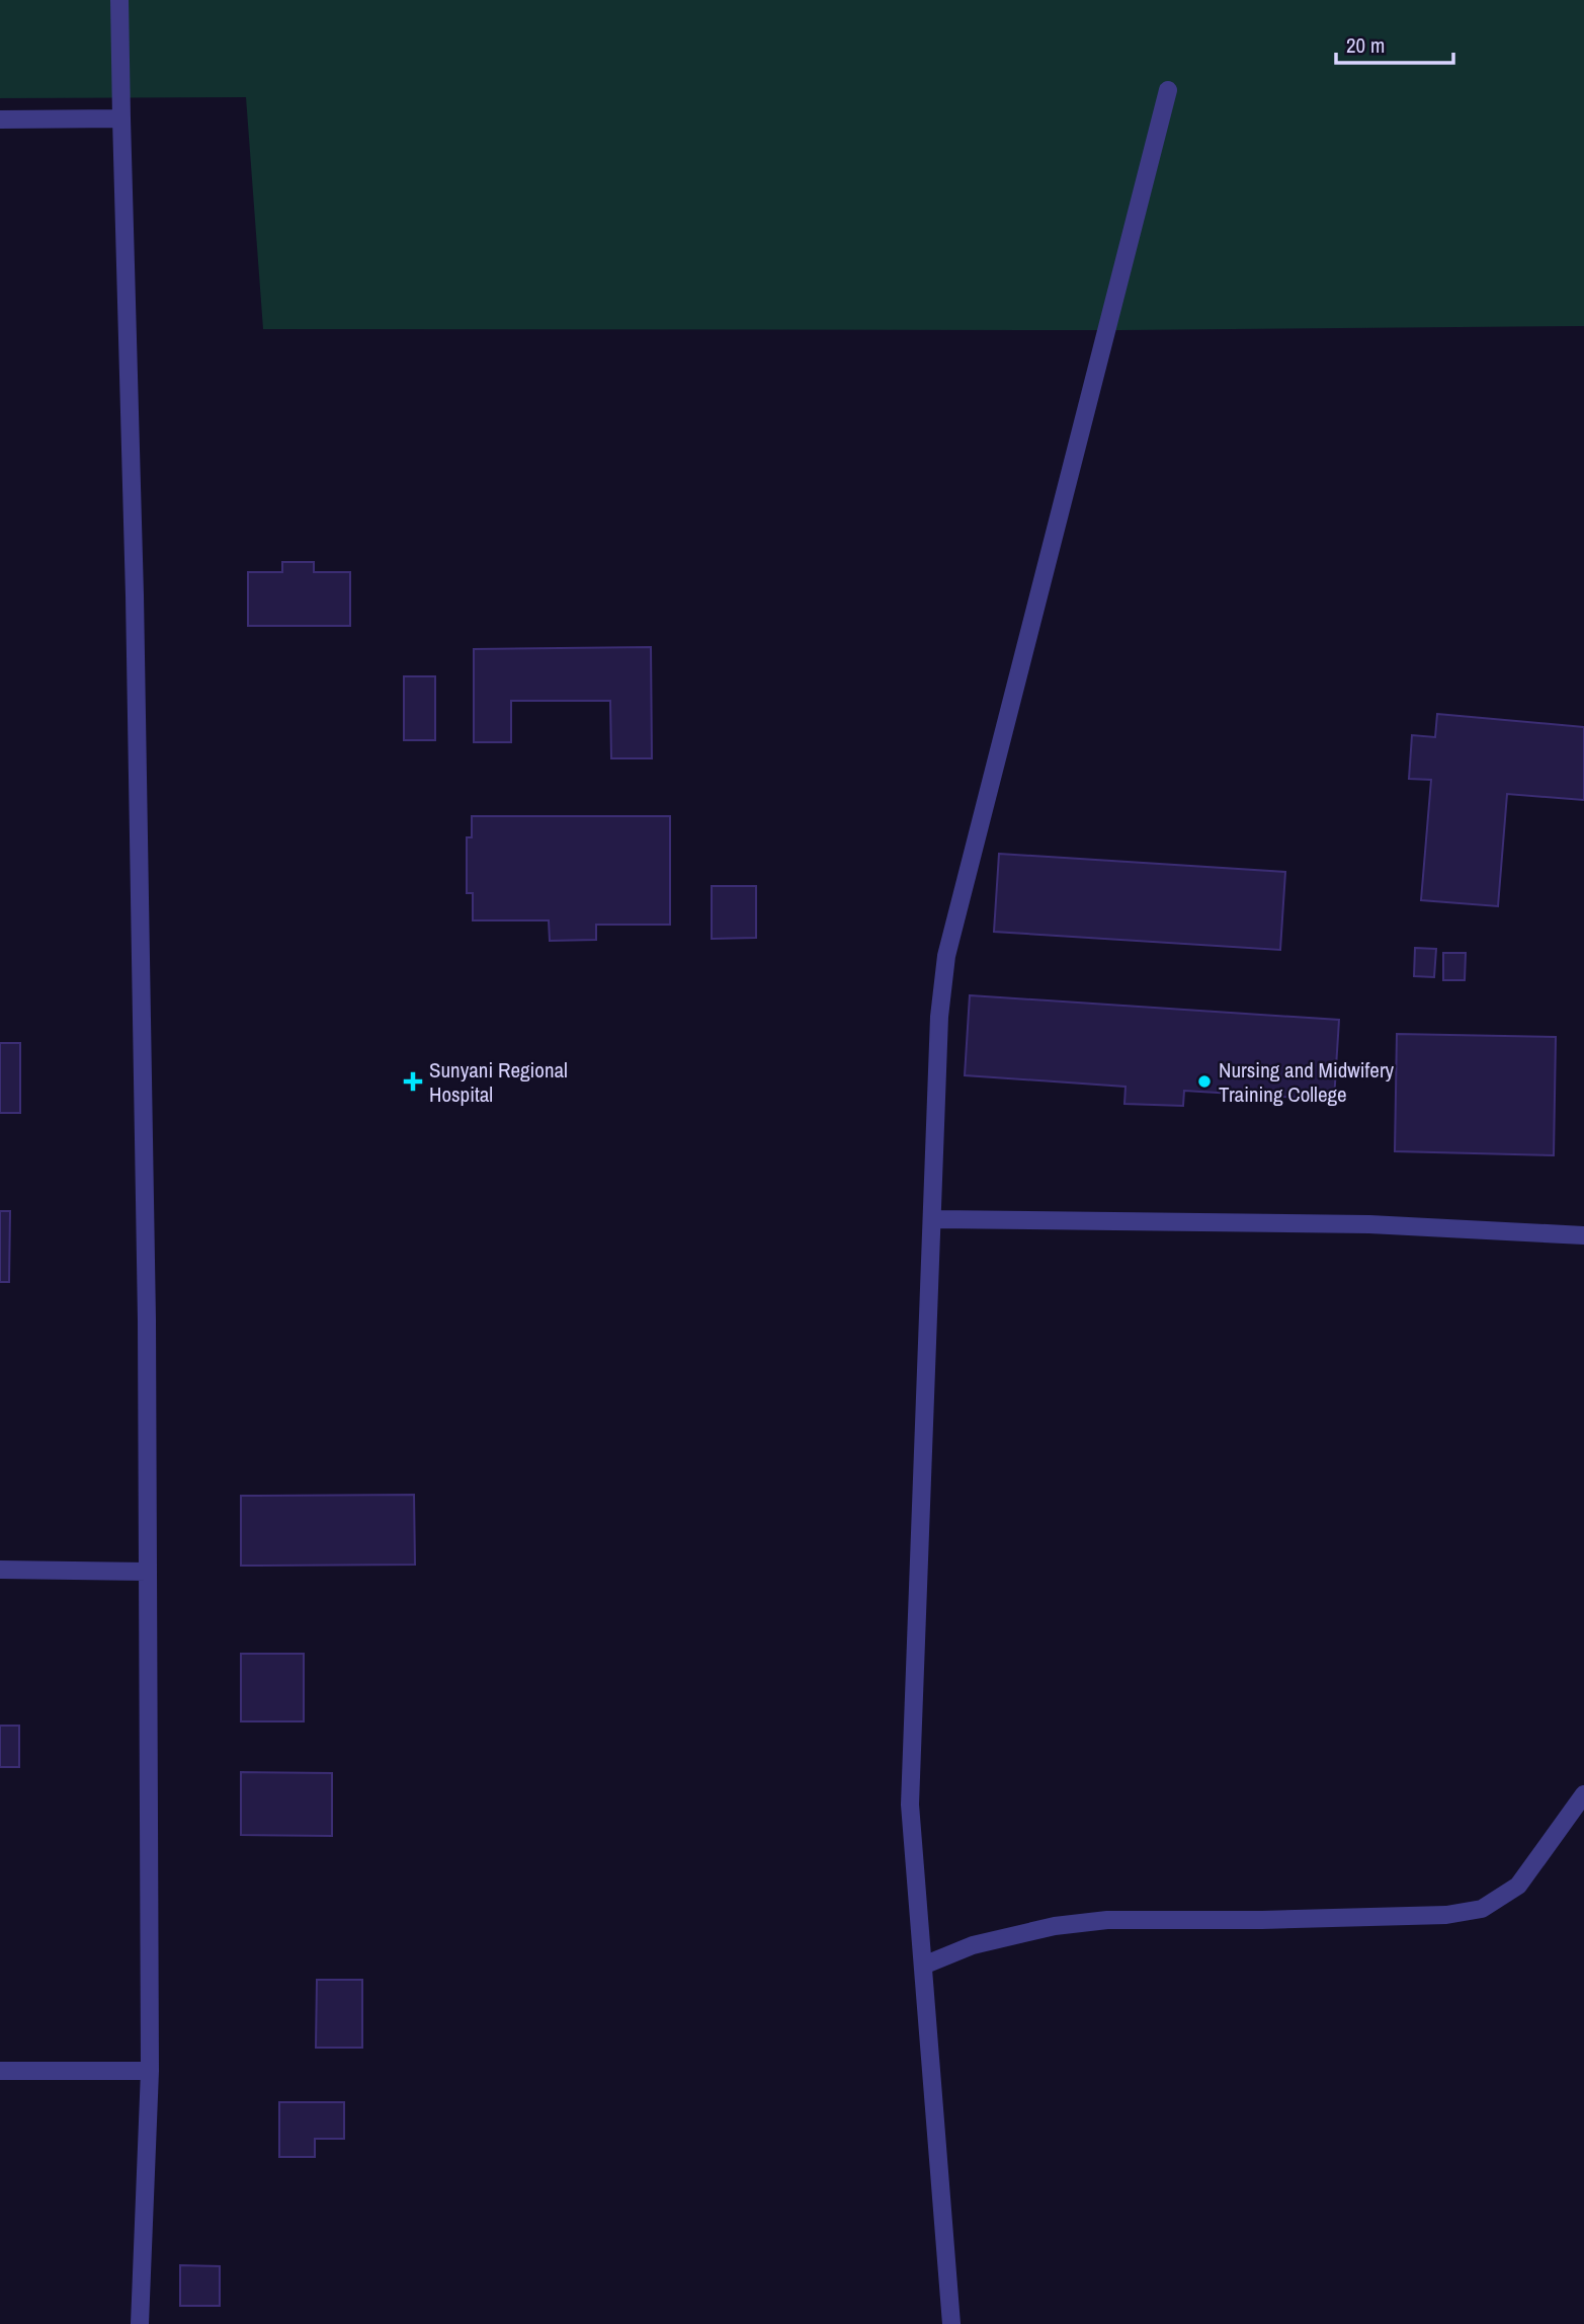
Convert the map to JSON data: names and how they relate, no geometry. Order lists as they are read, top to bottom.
{
  "places": {
    "health": ["Sunyani Regional Hospital"],
    "other": ["Nursing and Midwifery Training College"]
  },
  "scale_bar": "20 m"
}
